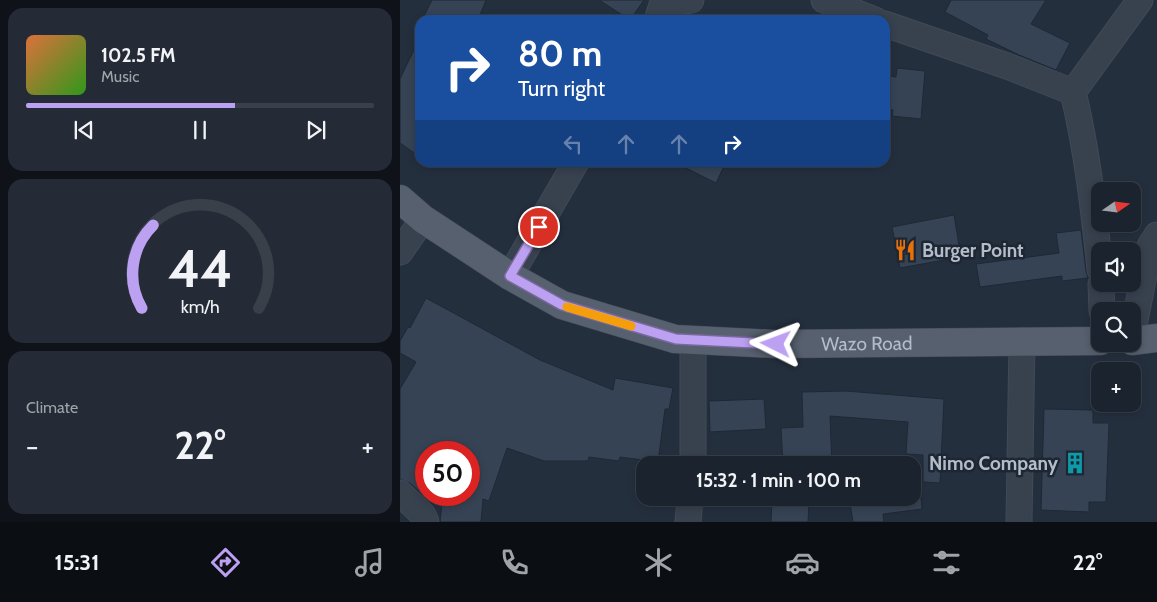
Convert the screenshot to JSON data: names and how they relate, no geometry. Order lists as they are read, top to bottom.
{
  "streets": {
    "main road": ["Wazo Road"]
  },
  "places": {
    "restaurant": ["Burger Point"],
    "building": ["Nimo Company"]
  },
  "north": "right",
  "page": {
    "turn": ["80 m", "Turn right"],
    "song": ["102.5 FM", "Music"],
    "map_buttons": "+",
    "tile": "Climate",
    "heat": ["−", "22°", "+"],
    "limit": "50",
    "trip": "15:32 · 1 min · 100 m",
    "tabs": ["15:31", "22°"],
    "gauge": ["44", "km/h"]
  }
}
